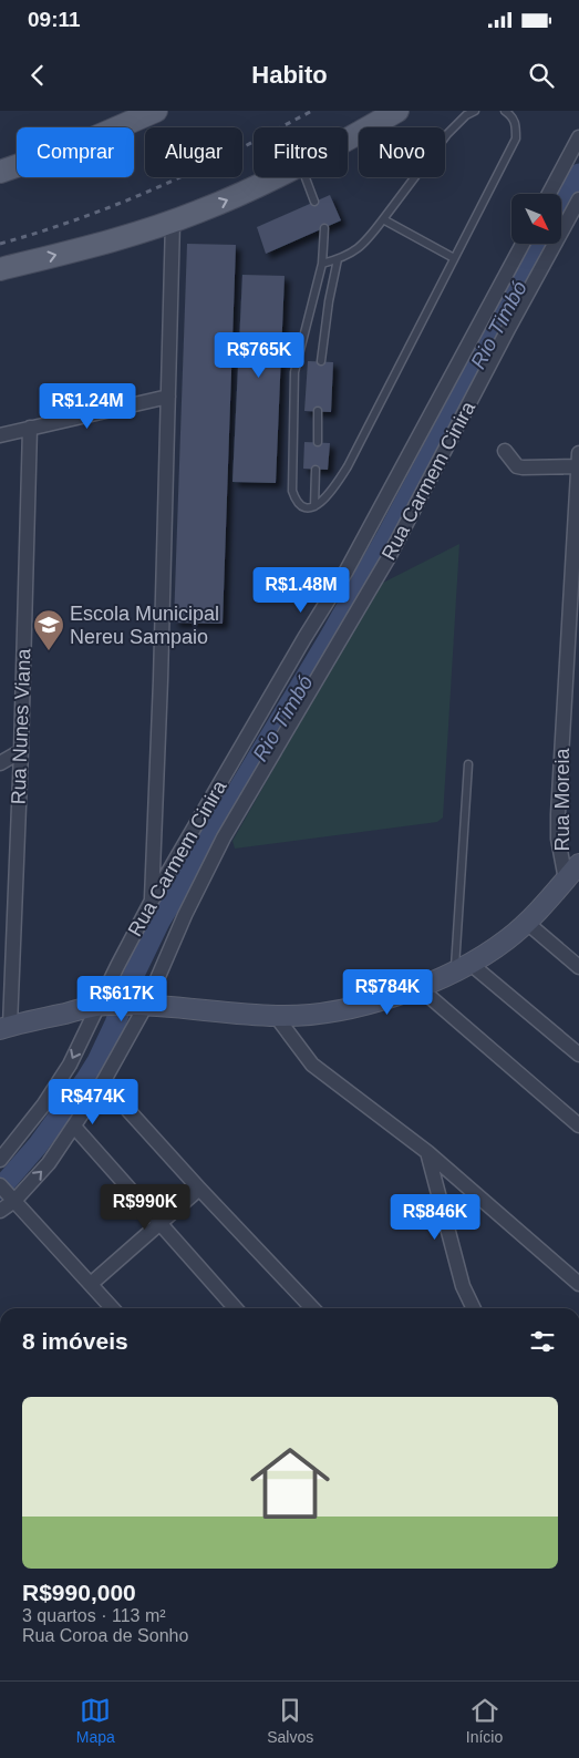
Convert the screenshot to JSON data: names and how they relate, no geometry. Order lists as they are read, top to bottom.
{
  "streets": {
    "street": ["Rua Carmem Cinira", "Rua Nunes Viana", "Rua Moreia"]
  },
  "water": ["Rio Timbó"],
  "places": {
    "school or university": ["Escola Municipal Nereu Sampaio"]
  },
  "north": "bottom right",
  "page": {
    "status": "09:11",
    "header": "Habito",
    "chip": [
      "Comprar",
      "Alugar",
      "Filtros",
      "Novo"
    ],
    "price": [
      "R$765K",
      "R$1.24M",
      "R$1.48M",
      "R$784K",
      "R$617K",
      "R$474K",
      "R$990K",
      "R$846K"
    ],
    "heading": "8 imóveis",
    "list": [
      {
        "name": "R$990,000",
        "note": "3 quartos · 113 m² · Rua Coroa de Sonho"
      }
    ],
    "tabs": ["Mapa", "Salvos", "Início"]
  }
}
